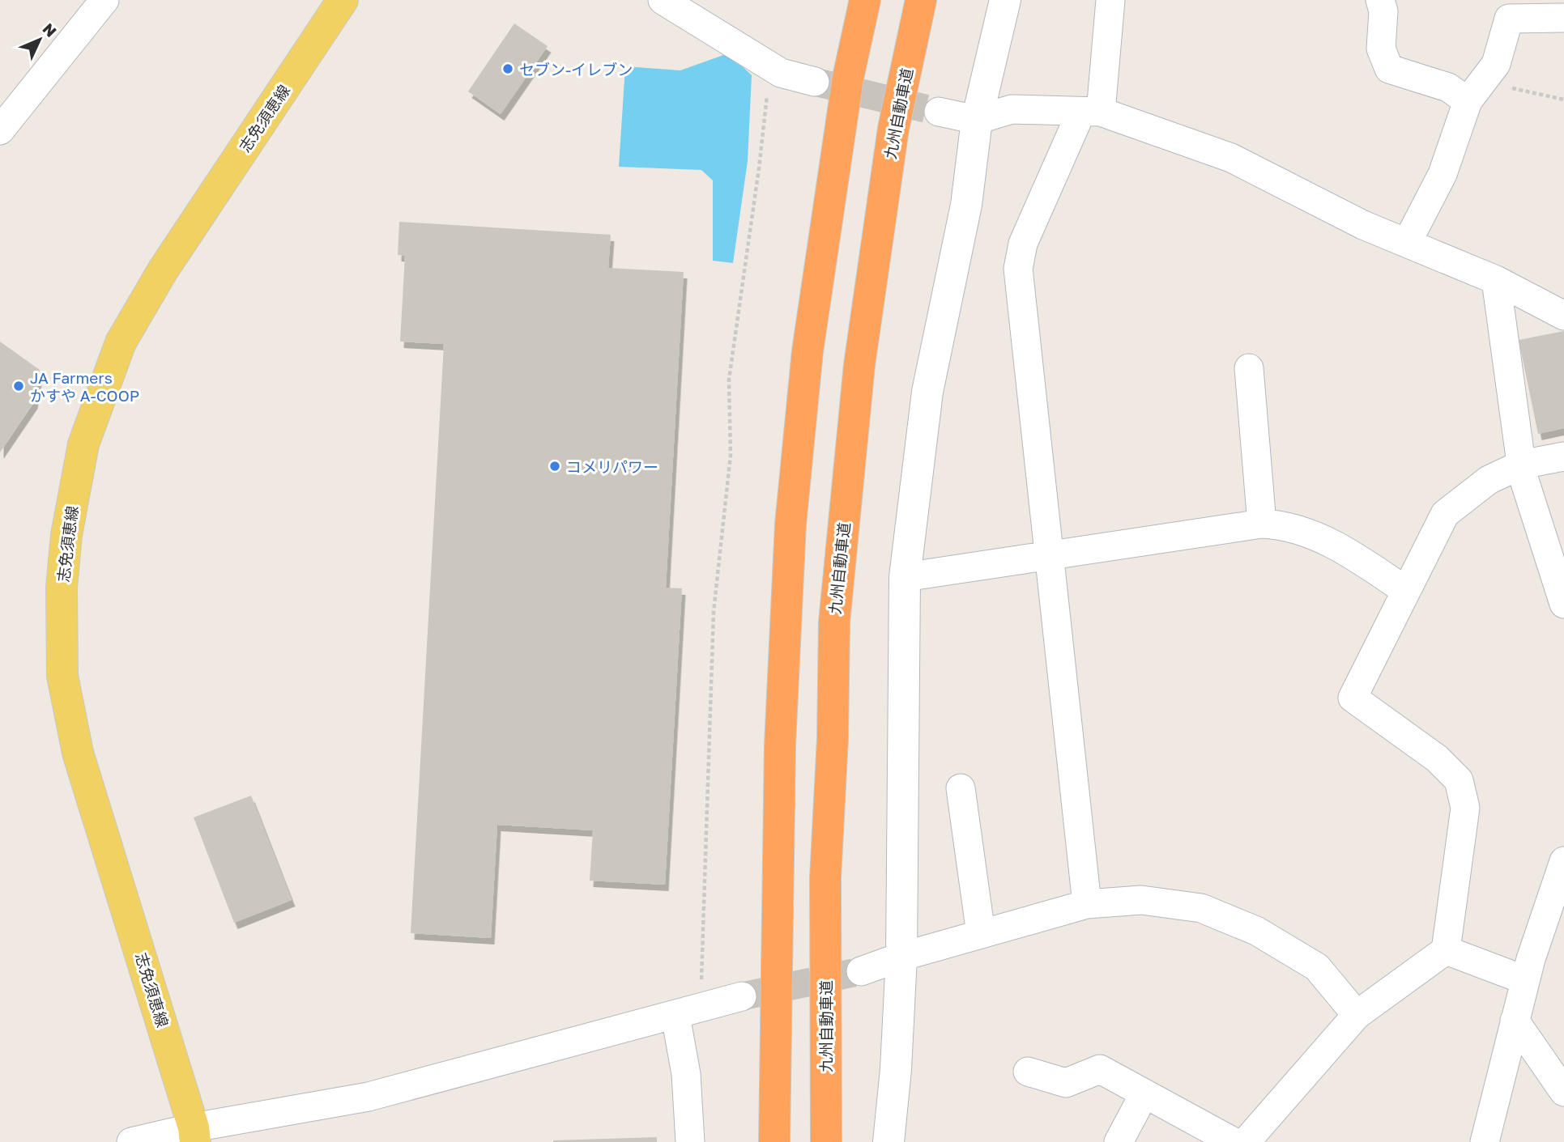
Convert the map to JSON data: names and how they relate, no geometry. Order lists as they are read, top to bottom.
{
  "streets": {
    "highway": ["九州自動車道"],
    "main road": ["志免須恵線"]
  },
  "places": ["セブン-イレブン", "JA Farmers かすや A-COOP", "コメリパワー"],
  "north": "top right"
}
